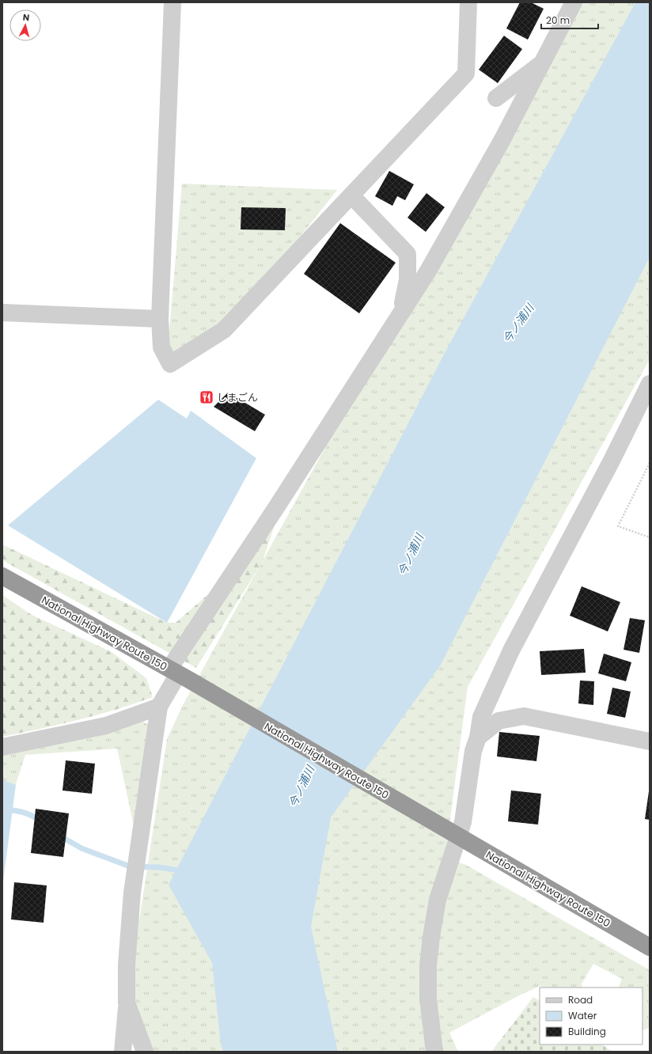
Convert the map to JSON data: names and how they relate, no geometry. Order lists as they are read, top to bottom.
{
  "streets": {
    "highway": ["National Highway Route 150"]
  },
  "water": ["今ノ浦川"],
  "places": {
    "restaurant": ["しまごん"]
  },
  "legend": ["Road", "Water", "Building"],
  "scale_bar": "20 m",
  "north": "top"
}
